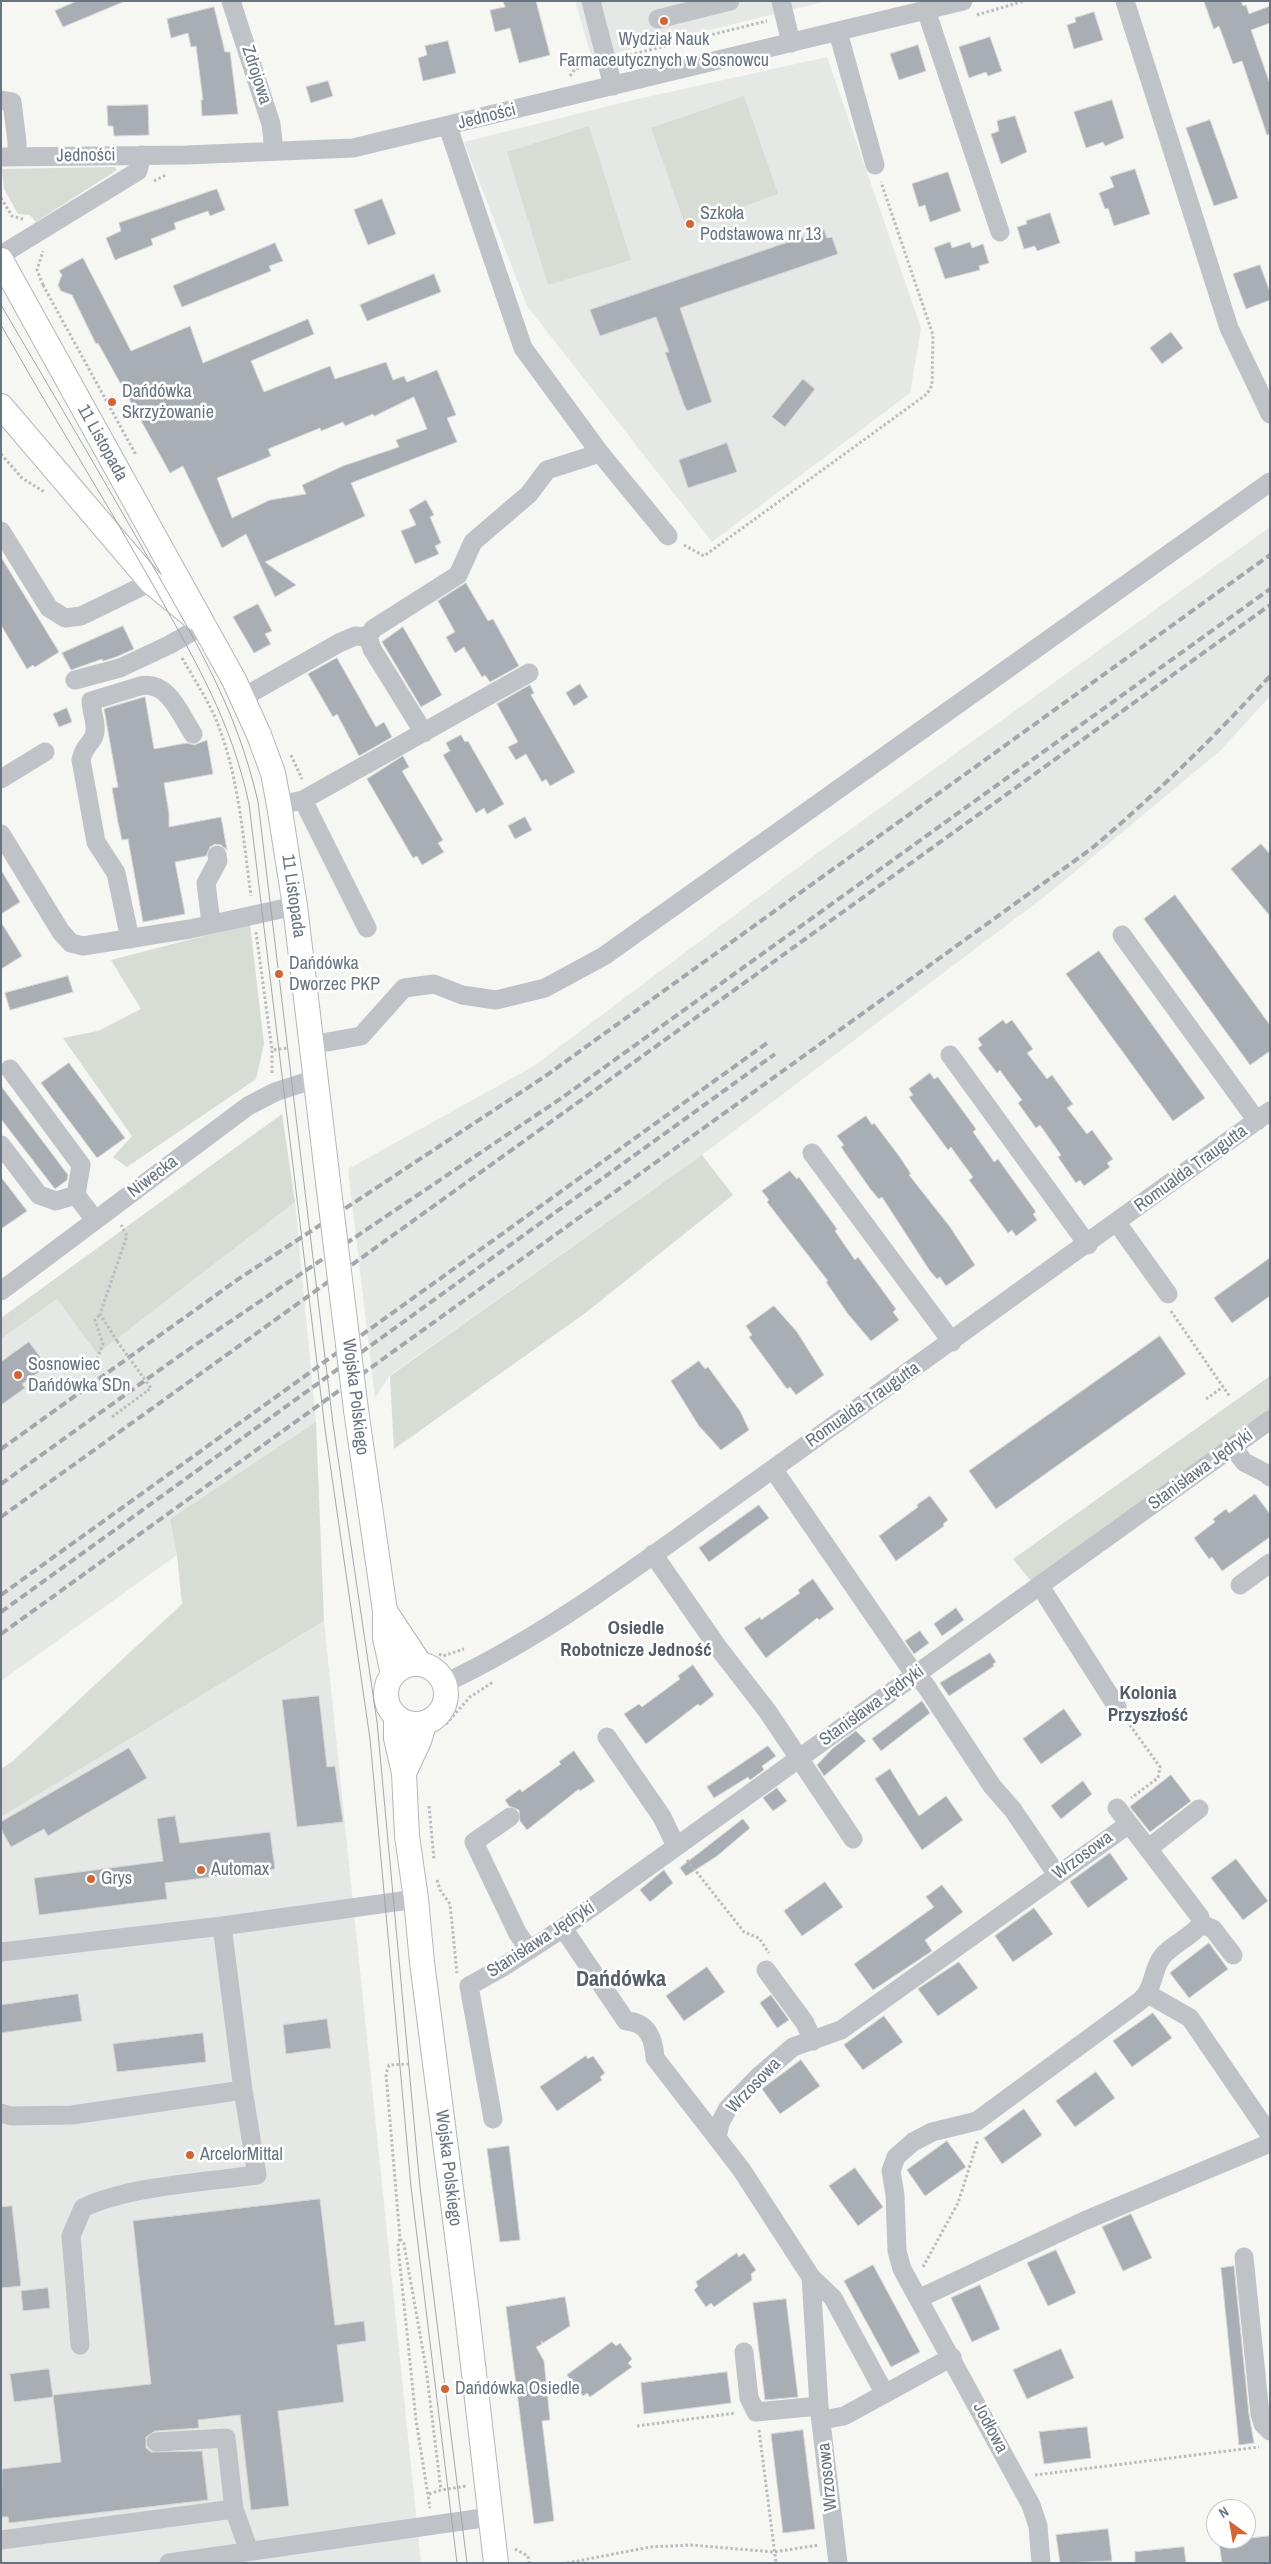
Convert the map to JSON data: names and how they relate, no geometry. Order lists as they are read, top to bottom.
{
  "streets": {
    "main road": ["11 Listopada", "Wojska Polskiego"],
    "street": [
      "Zdrojowa",
      "Jedności",
      "Romualda Traugutta",
      "Niwecka",
      "Stanisława Jędryki",
      "Wrzosowa",
      "Jodłowa"
    ]
  },
  "crossings": [
    ["Zdrojowa", "Jedności"],
    ["11 Listopada", "Niwecka"],
    ["11 Listopada", "Wojska Polskiego"],
    ["Romualda Traugutta", "Wojska Polskiego"]
  ],
  "districts": ["Osiedle Robotnicze Jedność", "Kolonia Przyszłość", "Dańdówka"],
  "places": [
    "Wydział Nauk Farmaceutycznych w Sosnowcu",
    "Szkoła Podstawowa nr 13",
    "Dańdówka Skrzyżowanie",
    "Dańdówka Dworzec PKP",
    "Sosnowiec Dańdówka SDn",
    "Automax",
    "Grys",
    "ArcelorMittal",
    "Dańdówka Osiedle"
  ],
  "north": "top left"
}
